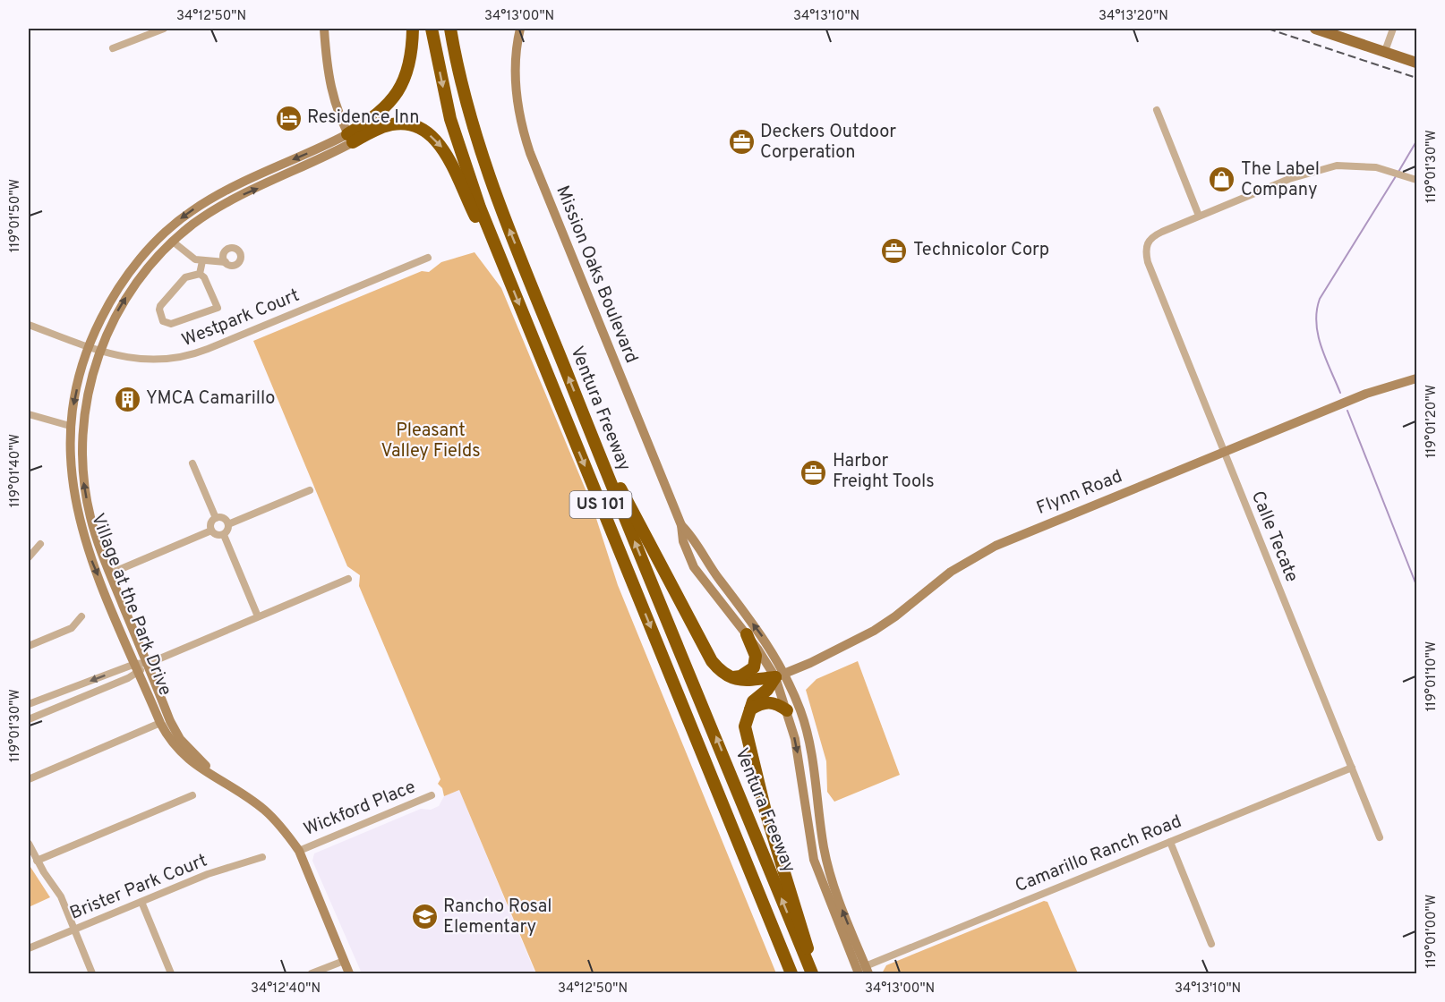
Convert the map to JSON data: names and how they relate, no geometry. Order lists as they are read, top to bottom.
{
  "streets": {
    "highway": ["Ventura Freeway", "US 101"],
    "main road": ["Mission Oaks Boulevard", "Flynn Road", "Village at the Park Drive"],
    "street": [
      "Westpark Court",
      "Calle Tecate",
      "Wickford Place",
      "Camarillo Ranch Road",
      "Brister Park Court"
    ]
  },
  "crossings": [
    ["Mission Oaks Boulevard", "Flynn Road"],
    ["Mission Oaks Boulevard", "Camarillo Ranch Road"],
    ["Westpark Court", "Village at the Park Drive"],
    ["Flynn Road", "Calle Tecate"],
    ["Calle Tecate", "Camarillo Ranch Road"],
    ["Village at the Park Drive", "Wickford Place"]
  ],
  "parks": ["Pleasant Valley Fields"],
  "places": {
    "hotel": ["Residence Inn"],
    "office": ["Deckers Outdoor Corperation", "Technicolor Corp", "Harbor Freight Tools"],
    "shop": ["The Label Company"],
    "building": ["YMCA Camarillo"],
    "school or university": ["Rancho Rosal Elementary"]
  },
  "coordinates": [
    "34°12'50\"N",
    "34°13'00\"N",
    "34°13'10\"N",
    "34°13'20\"N",
    "119°01'30\"W",
    "119°01'50\"W",
    "119°01'20\"W",
    "119°01'40\"W",
    "119°01'10\"W",
    "119°01'00\"W",
    "34°12'40\"N"
  ]
}
